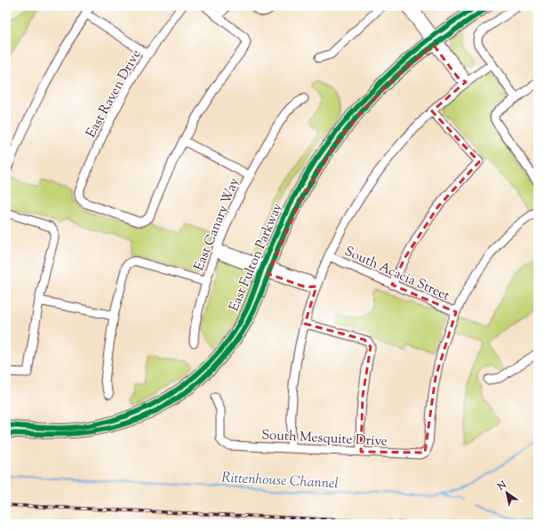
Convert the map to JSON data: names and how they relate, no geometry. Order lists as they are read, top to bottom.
{
  "streets": {
    "street": [
      "East Raven Drive",
      "East Canary Way",
      "East Fulton Parkway",
      "South Acacia Street",
      "South Mesquite Drive"
    ]
  },
  "crossings": [
    ["South Acacia Street", "South Mesquite Drive"]
  ],
  "water": ["Rittenhouse Channel"],
  "north": "top left"
}
